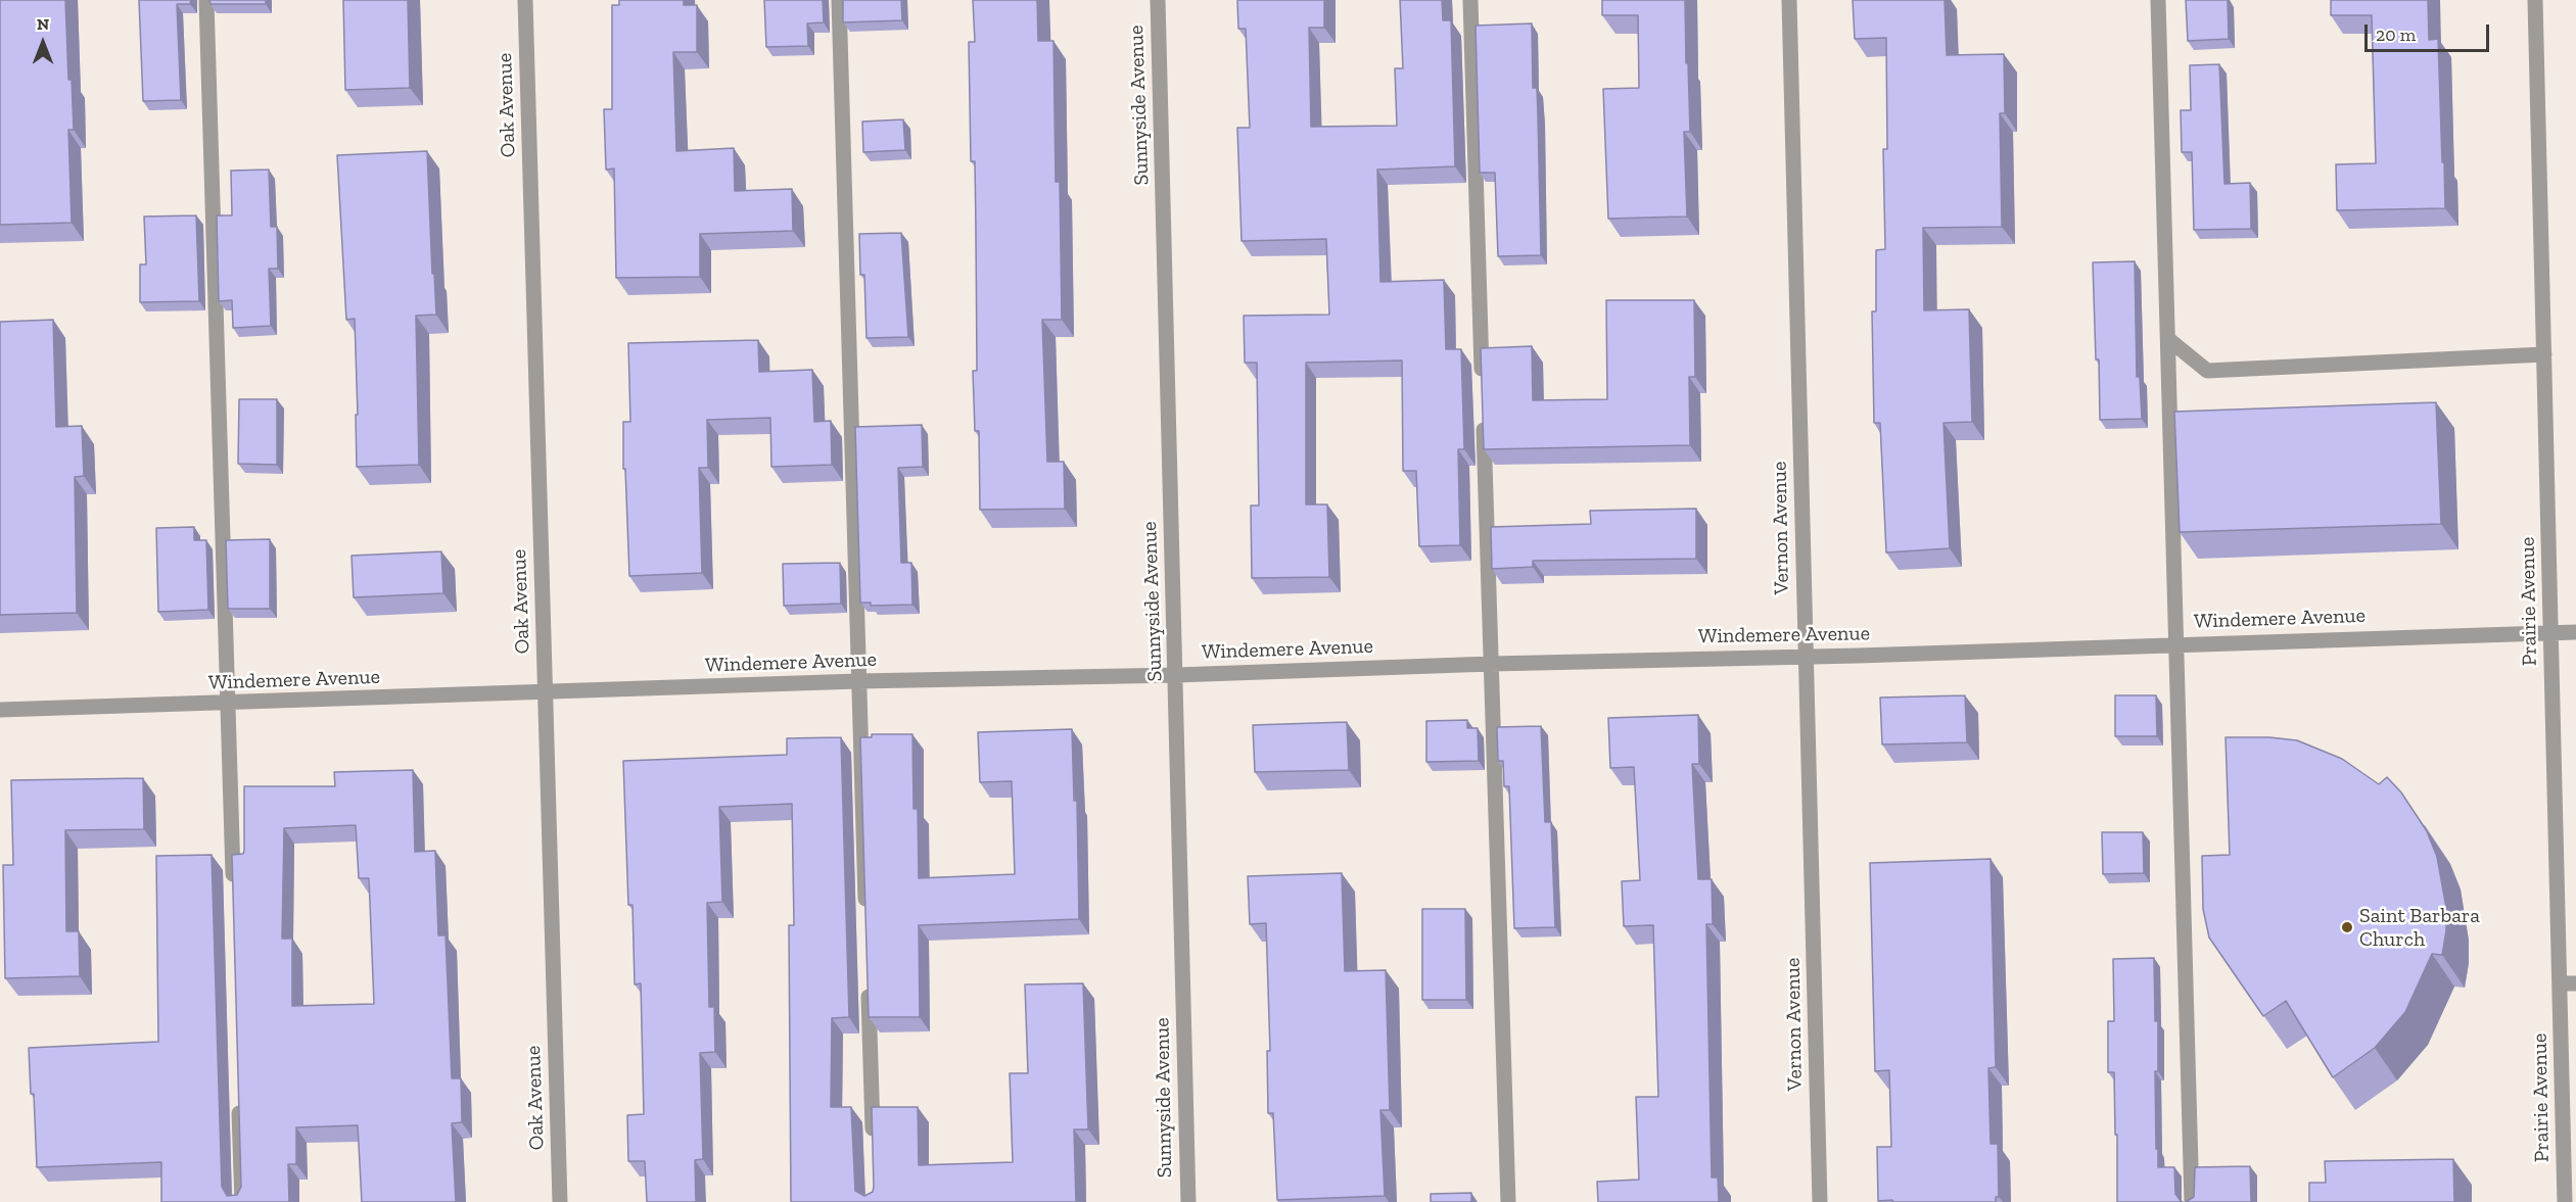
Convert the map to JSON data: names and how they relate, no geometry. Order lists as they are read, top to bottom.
{
  "streets": {
    "street": [
      "Oak Avenue",
      "Sunnyside Avenue",
      "Vernon Avenue",
      "Prairie Avenue",
      "Windemere Avenue"
    ]
  },
  "crossings": [
    ["Oak Avenue", "Windemere Avenue"],
    ["Sunnyside Avenue", "Windemere Avenue"],
    ["Vernon Avenue", "Windemere Avenue"],
    ["Prairie Avenue", "Windemere Avenue"]
  ],
  "places": ["Saint Barbara Church"],
  "scale_bar": "20 m",
  "north": "top"
}
